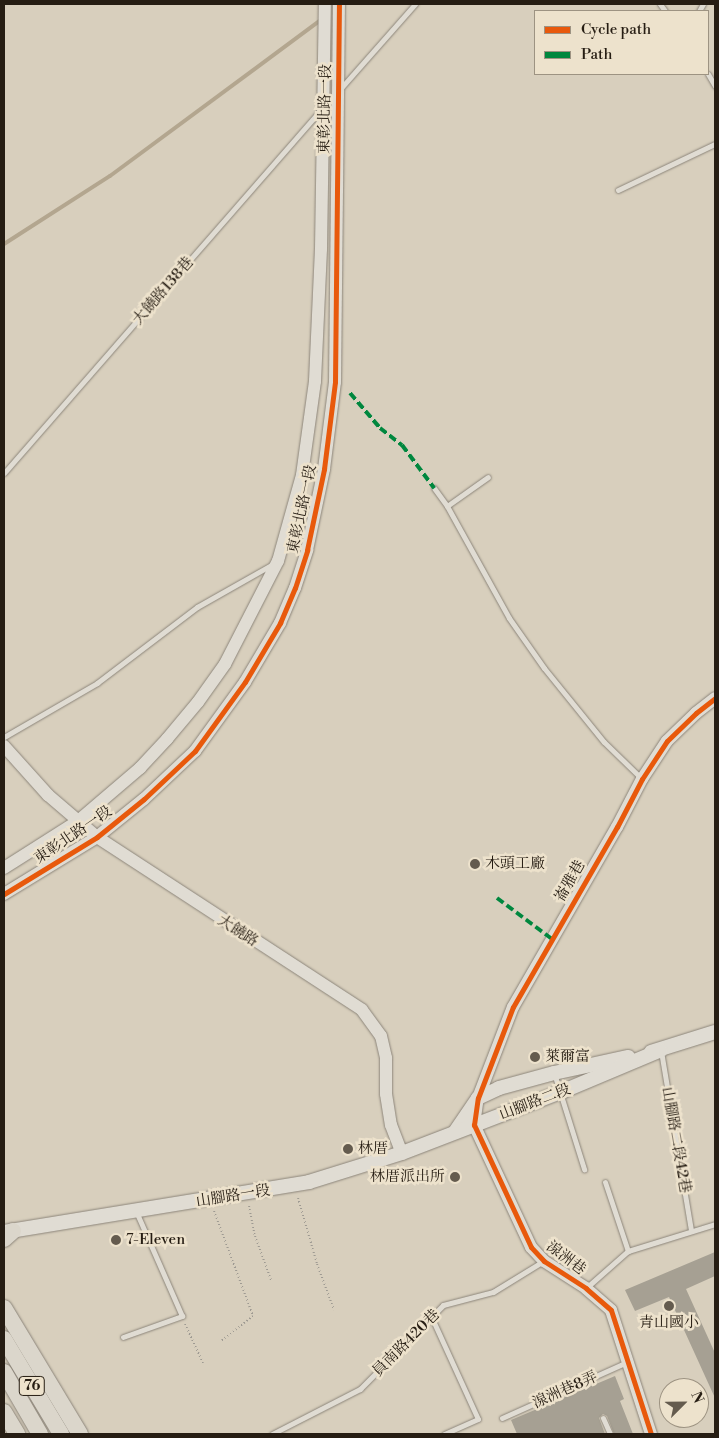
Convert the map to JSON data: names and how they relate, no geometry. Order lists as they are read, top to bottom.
{
  "streets": {
    "highway": ["76"],
    "main road": ["山腳路二段", "山腳路一段"],
    "street": [
      "東彰北路一段",
      "崙雅巷",
      "大饒路",
      "湶洲巷"
    ],
    "lane": [
      "大饒路138巷",
      "山腳路二段42巷",
      "員南路420巷",
      "湶洲巷8弄"
    ]
  },
  "crossings": [
    ["東彰北路一段", "大饒路138巷"],
    ["東彰北路一段", "大饒路"],
    ["崙雅巷", "山腳路二段"],
    ["大饒路", "山腳路一段"],
    ["山腳路二段", "山腳路二段42巷"],
    ["山腳路二段", "山腳路一段"],
    ["山腳路二段", "湶洲巷"],
    ["湶洲巷", "員南路420巷"],
    ["湶洲巷", "湶洲巷8弄"]
  ],
  "places": [
    "木頭工廠",
    "萊爾富",
    "林厝",
    "林厝派出所",
    "7-Eleven",
    "青山國小"
  ],
  "legend": ["Cycle path", "Path"],
  "north": "top right"
}
